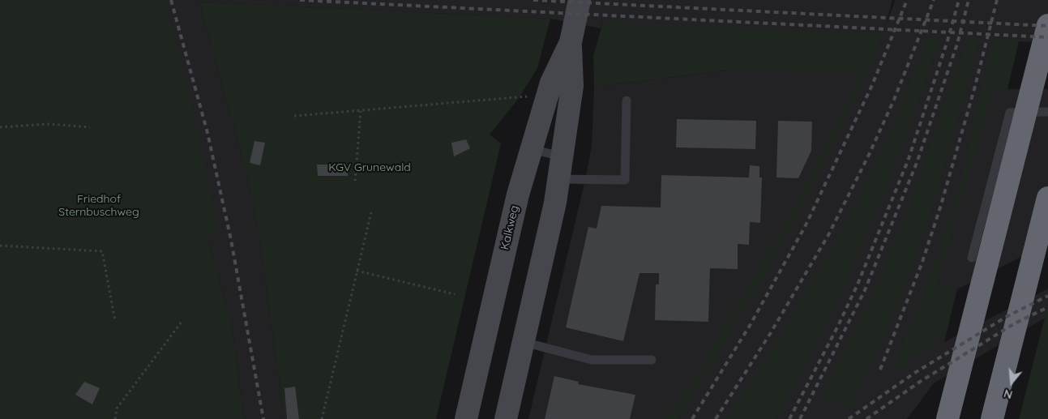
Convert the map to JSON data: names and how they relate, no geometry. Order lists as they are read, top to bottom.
{
  "streets": {
    "street": ["Kalkweg"]
  },
  "parks": ["KGV Grunewald", "Friedhof Sternbuschweg"],
  "north": "bottom"
}
